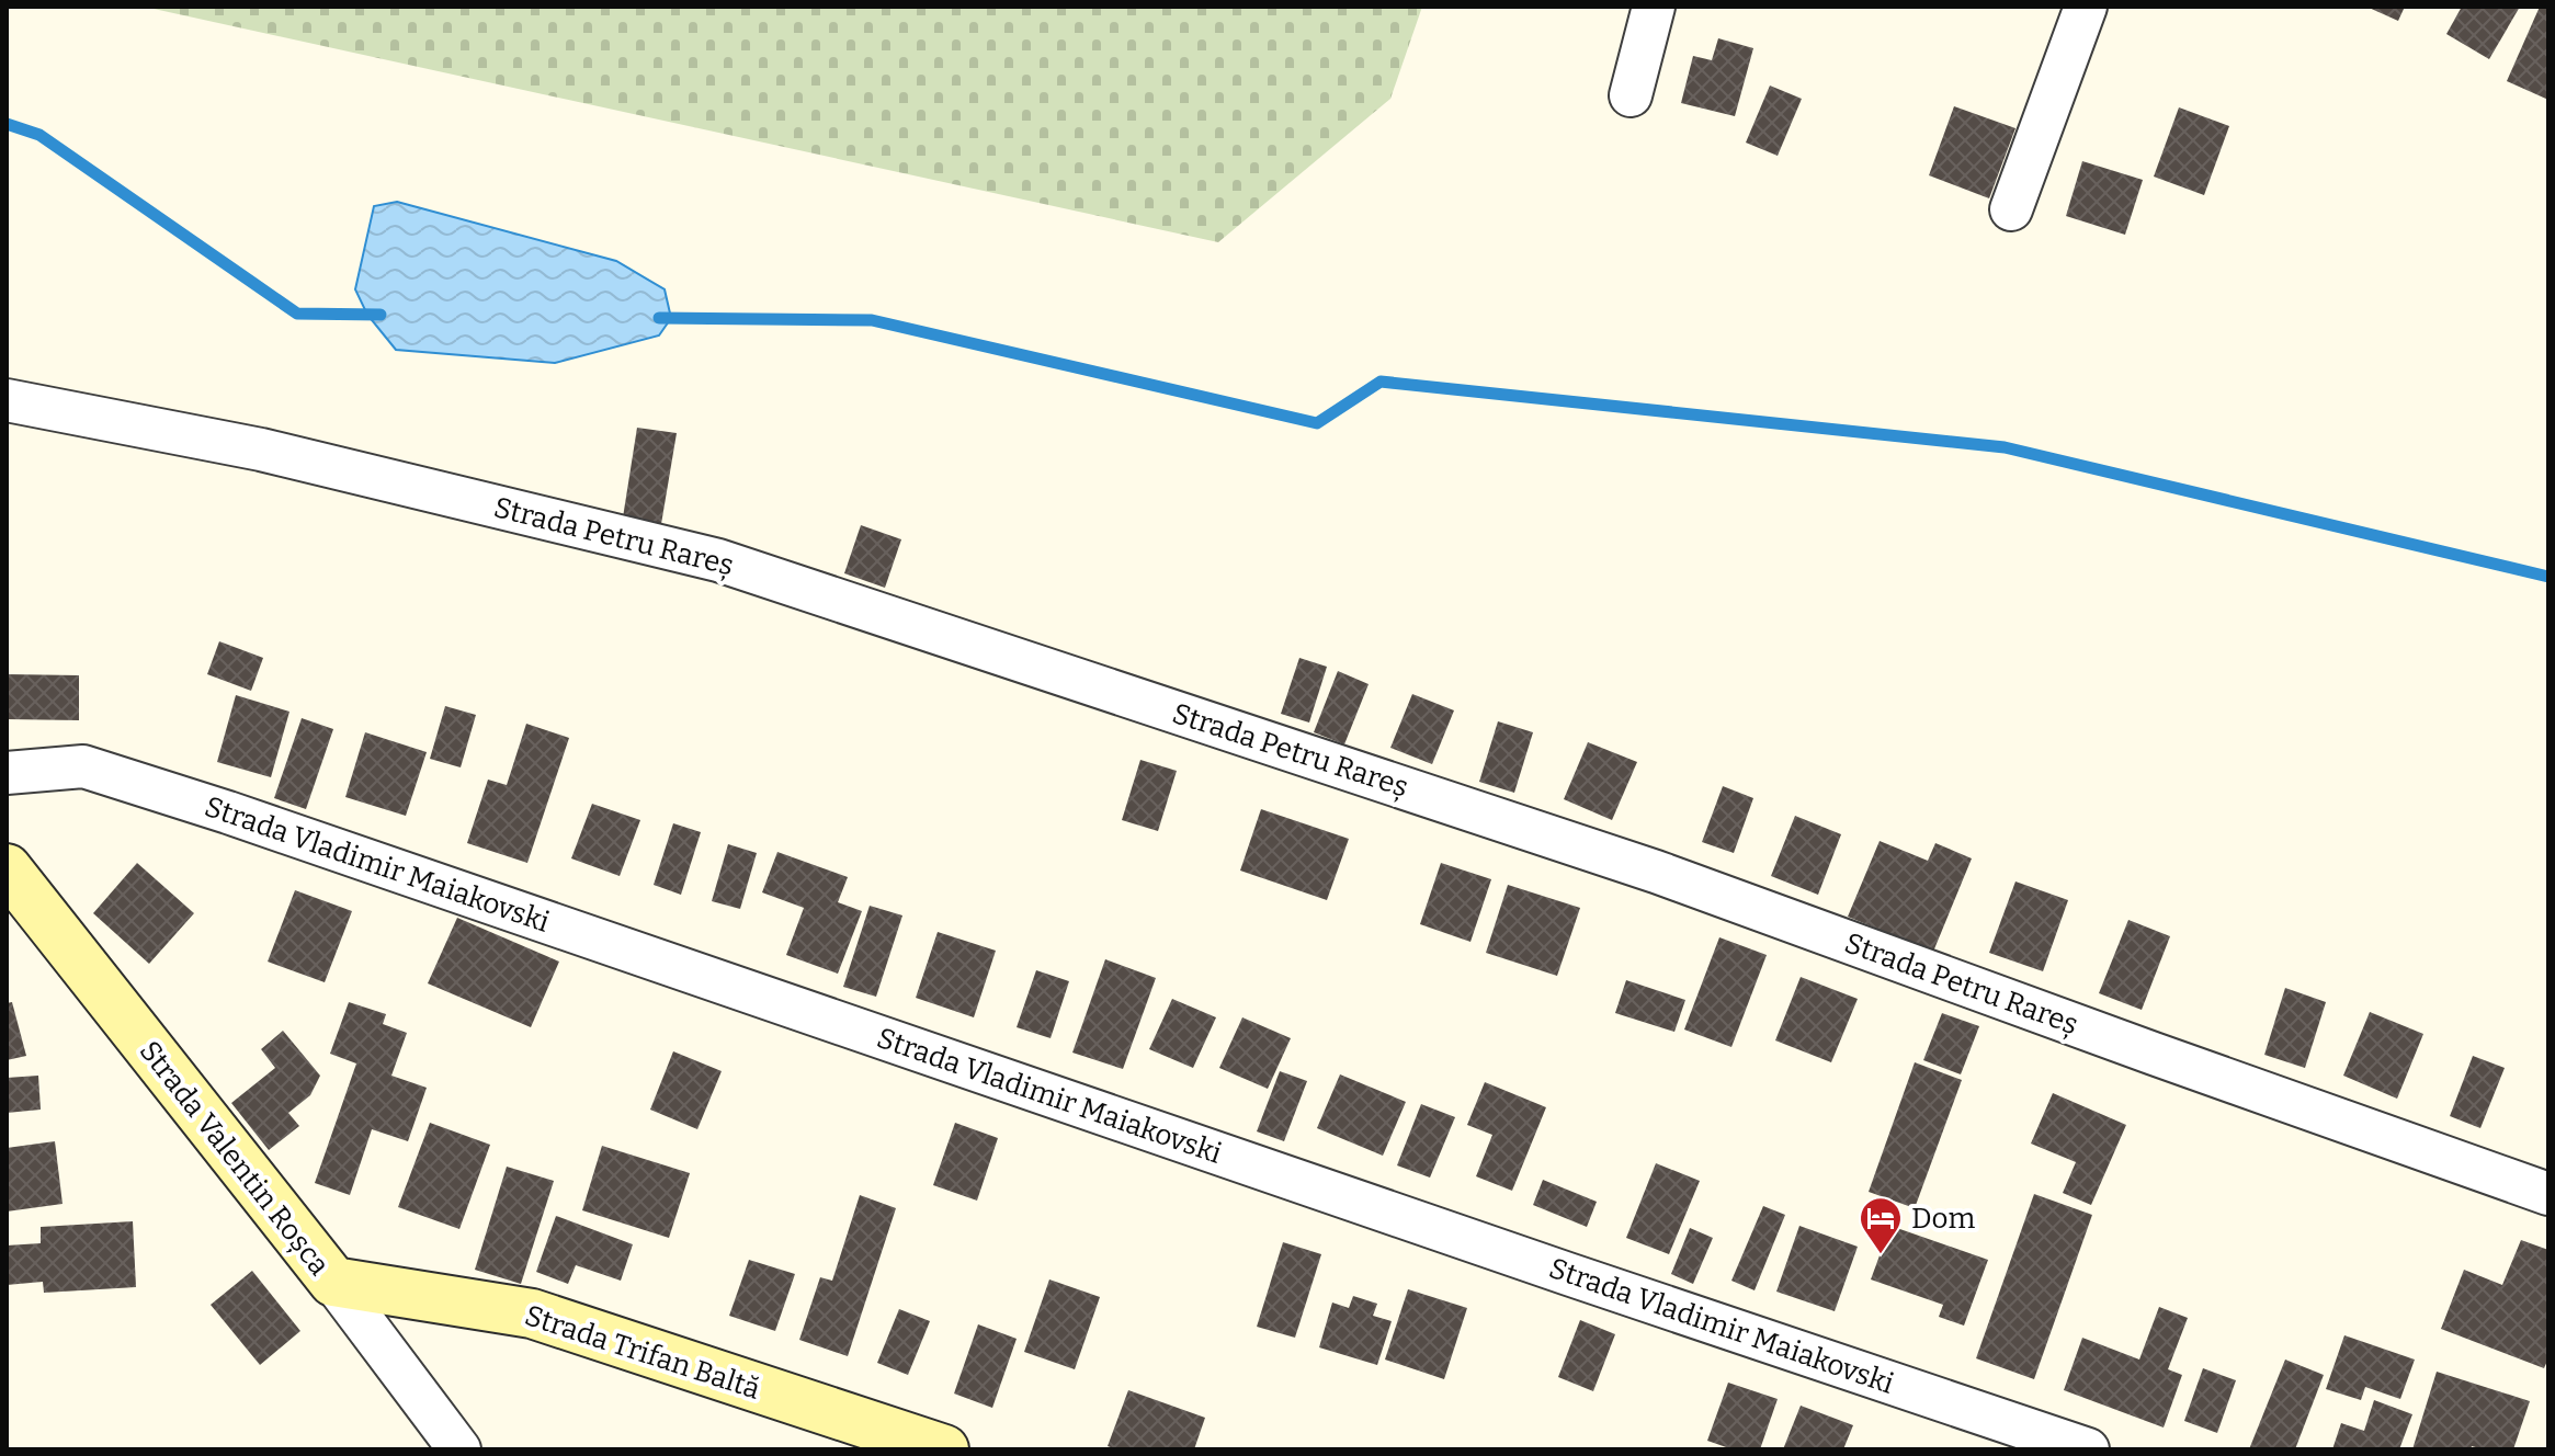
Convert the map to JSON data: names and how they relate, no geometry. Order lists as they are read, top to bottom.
{
  "streets": {
    "main road": ["Strada Valentin Roșca", "Strada Trifan Baltă"],
    "street": ["Strada Petru Rareș", "Strada Vladimir Maiakovski"]
  },
  "crossings": [
    ["Strada Valentin Roșca", "Strada Trifan Baltă"]
  ],
  "places": {
    "hotel": ["Dom"]
  }
}
